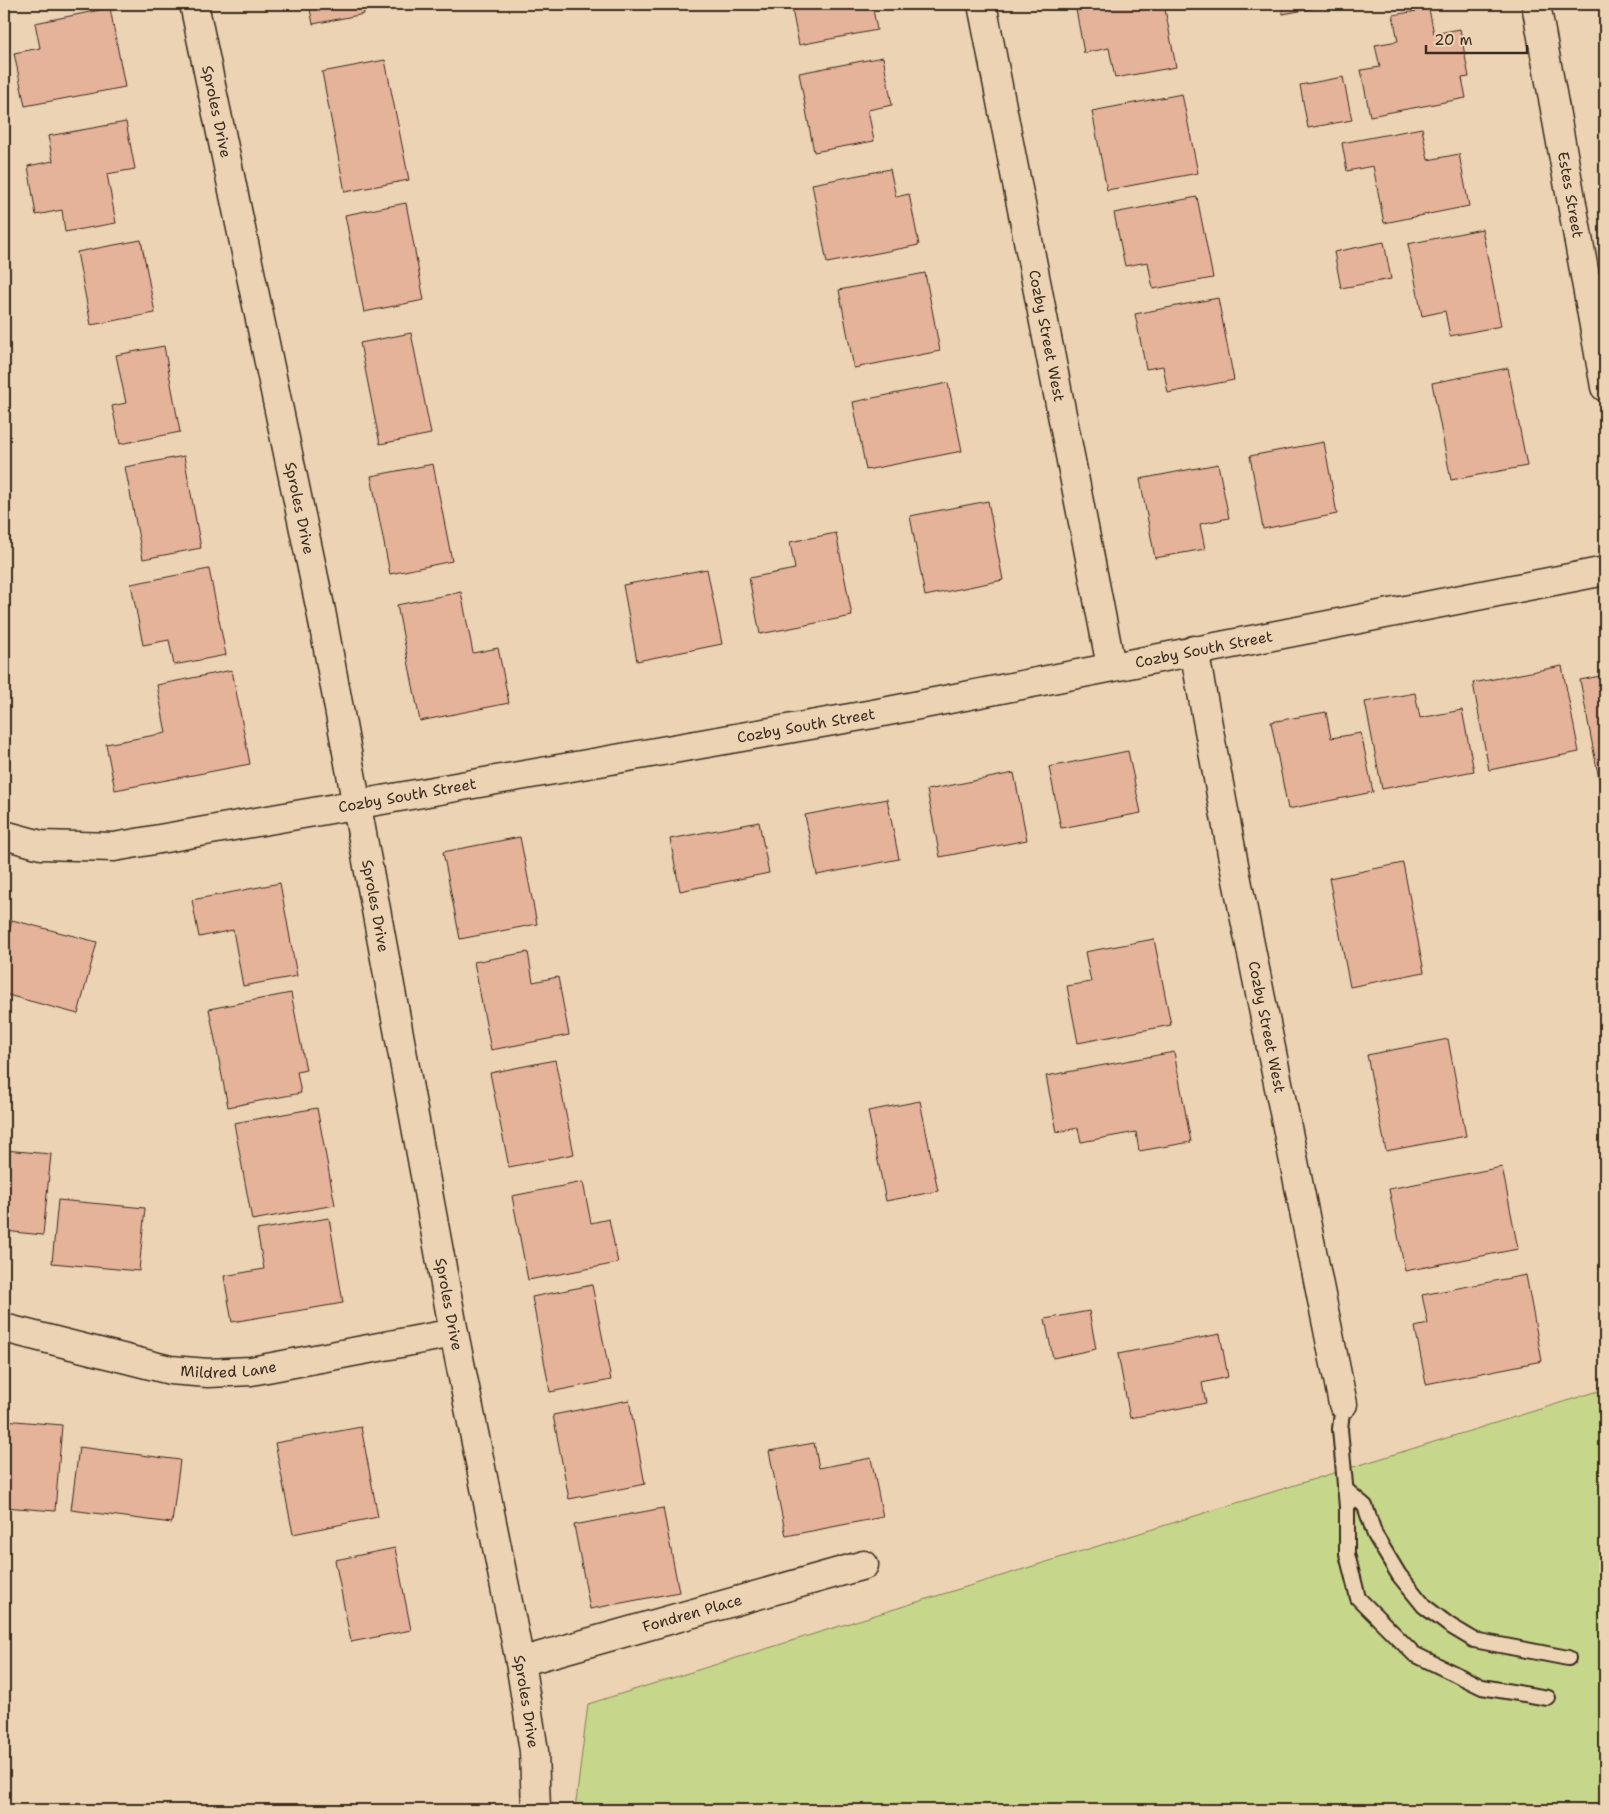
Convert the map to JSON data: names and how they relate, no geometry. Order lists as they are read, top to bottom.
{
  "streets": {
    "street": [
      "Sproles Drive",
      "Estes Street",
      "Cozby Street West",
      "Cozby South Street",
      "Mildred Lane",
      "Fondren Place"
    ]
  },
  "crossings": [
    ["Sproles Drive", "Cozby South Street"],
    ["Sproles Drive", "Mildred Lane"],
    ["Sproles Drive", "Fondren Place"],
    ["Cozby Street West", "Cozby South Street"]
  ],
  "scale_bar": "20 m"
}
